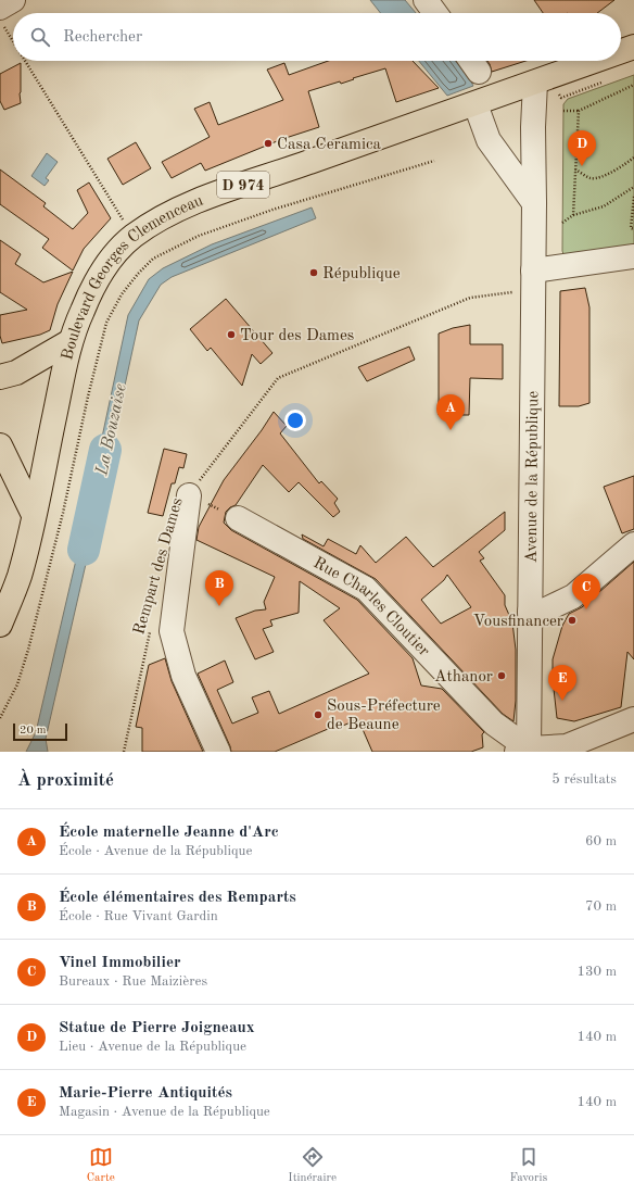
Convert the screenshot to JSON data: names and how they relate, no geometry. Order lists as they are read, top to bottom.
{
  "streets": {
    "main road": ["D 974", "Boulevard Georges Clemenceau"],
    "street": ["Avenue de la République", "Rue Charles Cloutier"],
    "path": ["Rempart des Dames"]
  },
  "crossings": [
    ["D 974", "Boulevard Georges Clemenceau"],
    ["D 974", "Avenue de la République"],
    ["Boulevard Georges Clemenceau", "Avenue de la République"],
    ["Avenue de la République", "Rue Charles Cloutier"]
  ],
  "water": ["La Bouzaise"],
  "places": [
    "Casa Ceramica",
    "République",
    "Tour des Dames",
    "Vousfinancer",
    "Athanor",
    "Sous-Préfecture de Beaune"
  ],
  "scale_bar": "20 m",
  "page": {
    "search": "Rechercher",
    "pins": [
      "D",
      "A",
      "B",
      "C",
      "E"
    ],
    "scale": "20 m",
    "heading": ["À proximité", "5 résultats"],
    "list": [
      {
        "mark": "A",
        "name": "École maternelle Jeanne d'Arc",
        "note": "École · Avenue de la République",
        "value": "60 m"
      },
      {
        "mark": "B",
        "name": "École élémentaires des Remparts",
        "note": "École · Rue Vivant Gardin",
        "value": "70 m"
      },
      {
        "mark": "C",
        "name": "Vinel Immobilier",
        "note": "Bureaux · Rue Maizières",
        "value": "130 m"
      },
      {
        "mark": "D",
        "name": "Statue de Pierre Joigneaux",
        "note": "Lieu · Avenue de la République",
        "value": "140 m"
      },
      {
        "mark": "E",
        "name": "Marie-Pierre Antiquités",
        "note": "Magasin · Avenue de la République",
        "value": "140 m"
      }
    ],
    "nav": ["Carte", "Itinéraire", "Favoris"]
  }
}
